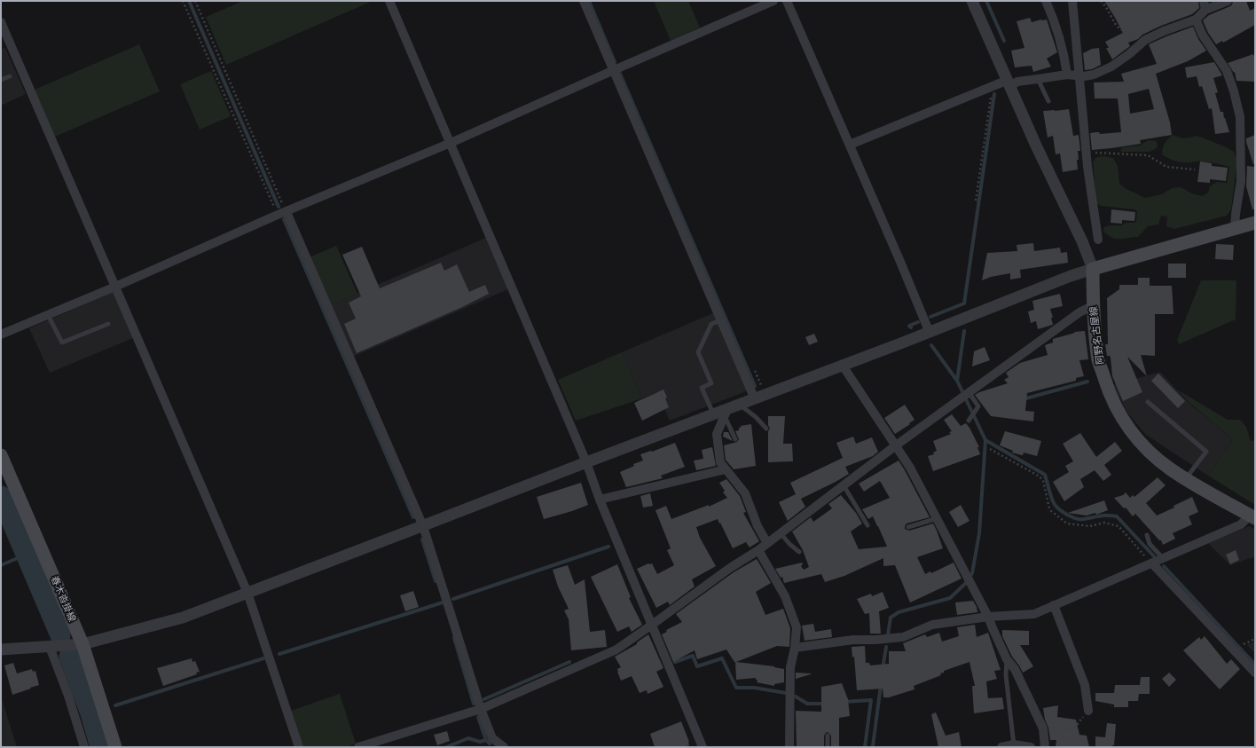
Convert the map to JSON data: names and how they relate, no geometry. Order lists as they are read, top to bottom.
{
  "streets": {
    "main road": ["阿野名古屋線", "春木沓掛線"]
  }
}
